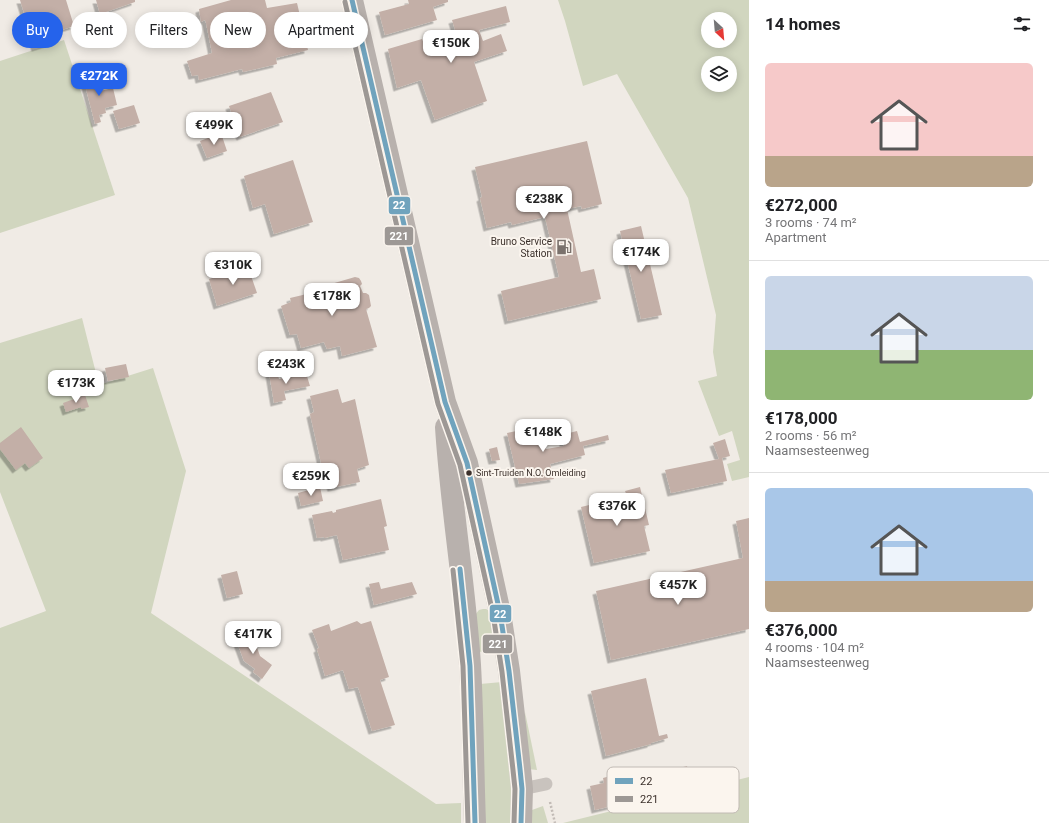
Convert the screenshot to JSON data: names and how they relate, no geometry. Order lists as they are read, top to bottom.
{
  "places": {
    "fuel station": ["Bruno Service Station"],
    "other": ["Sint-Truiden N.O. Omleiding"]
  },
  "lines": ["transit line 22", "transit line 221"],
  "legend": ["22", "221"],
  "north": "bottom right",
  "page": {
    "heading": "14 homes",
    "chip": [
      "Buy",
      "Rent",
      "Filters",
      "New",
      "Apartment"
    ],
    "price": [
      "€150K",
      "€272K",
      "€499K",
      "€238K",
      "€174K",
      "€310K",
      "€178K",
      "€243K",
      "€173K",
      "€148K",
      "€259K",
      "€376K",
      "€457K",
      "€417K"
    ],
    "list": [
      {
        "name": "€272,000",
        "note": "3 rooms · 74 m² · Apartment"
      },
      {
        "name": "€178,000",
        "note": "2 rooms · 56 m² · Naamsesteenweg"
      },
      {
        "name": "€376,000",
        "note": "4 rooms · 104 m² · Naamsesteenweg"
      }
    ]
  }
}
